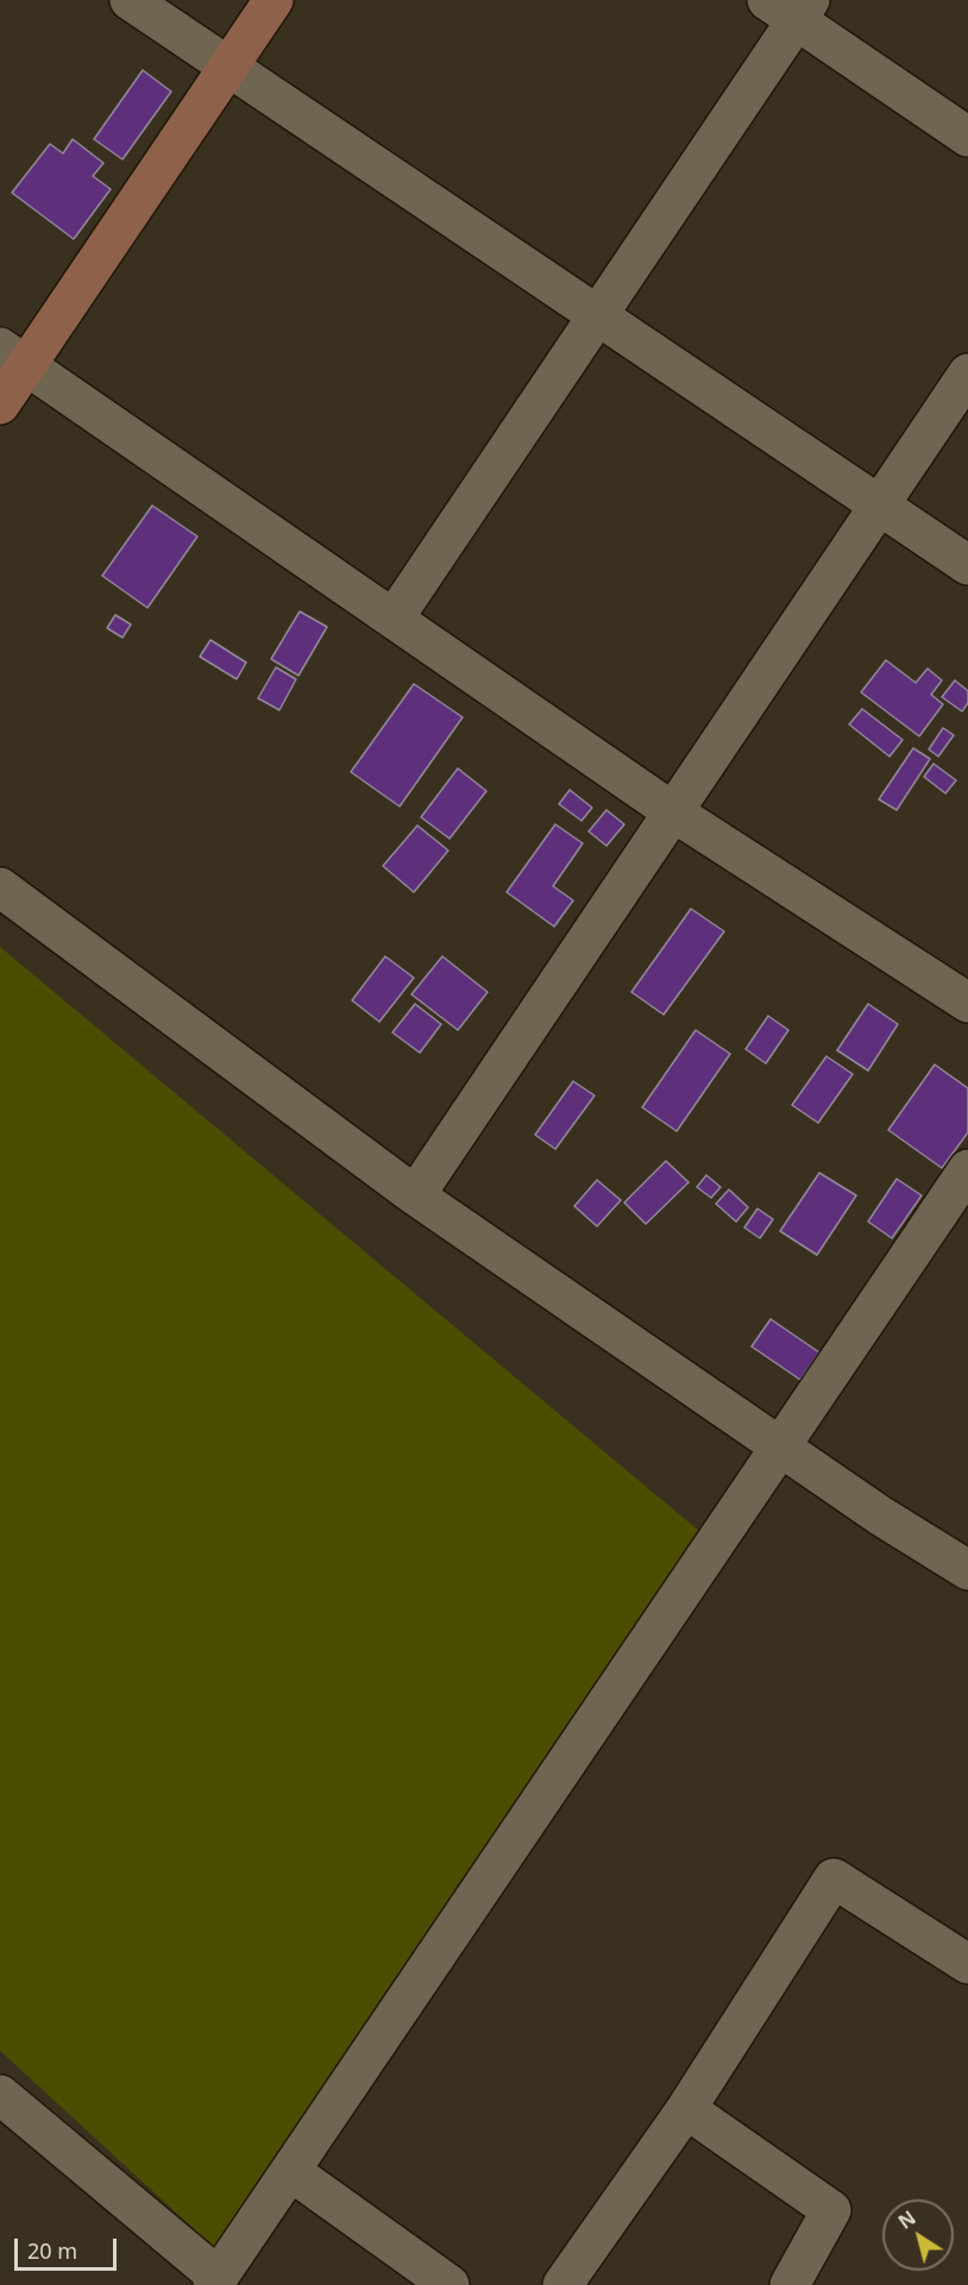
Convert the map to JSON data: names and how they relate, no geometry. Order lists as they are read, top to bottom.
{
  "scale_bar": "20 m",
  "north": "top left"
}
